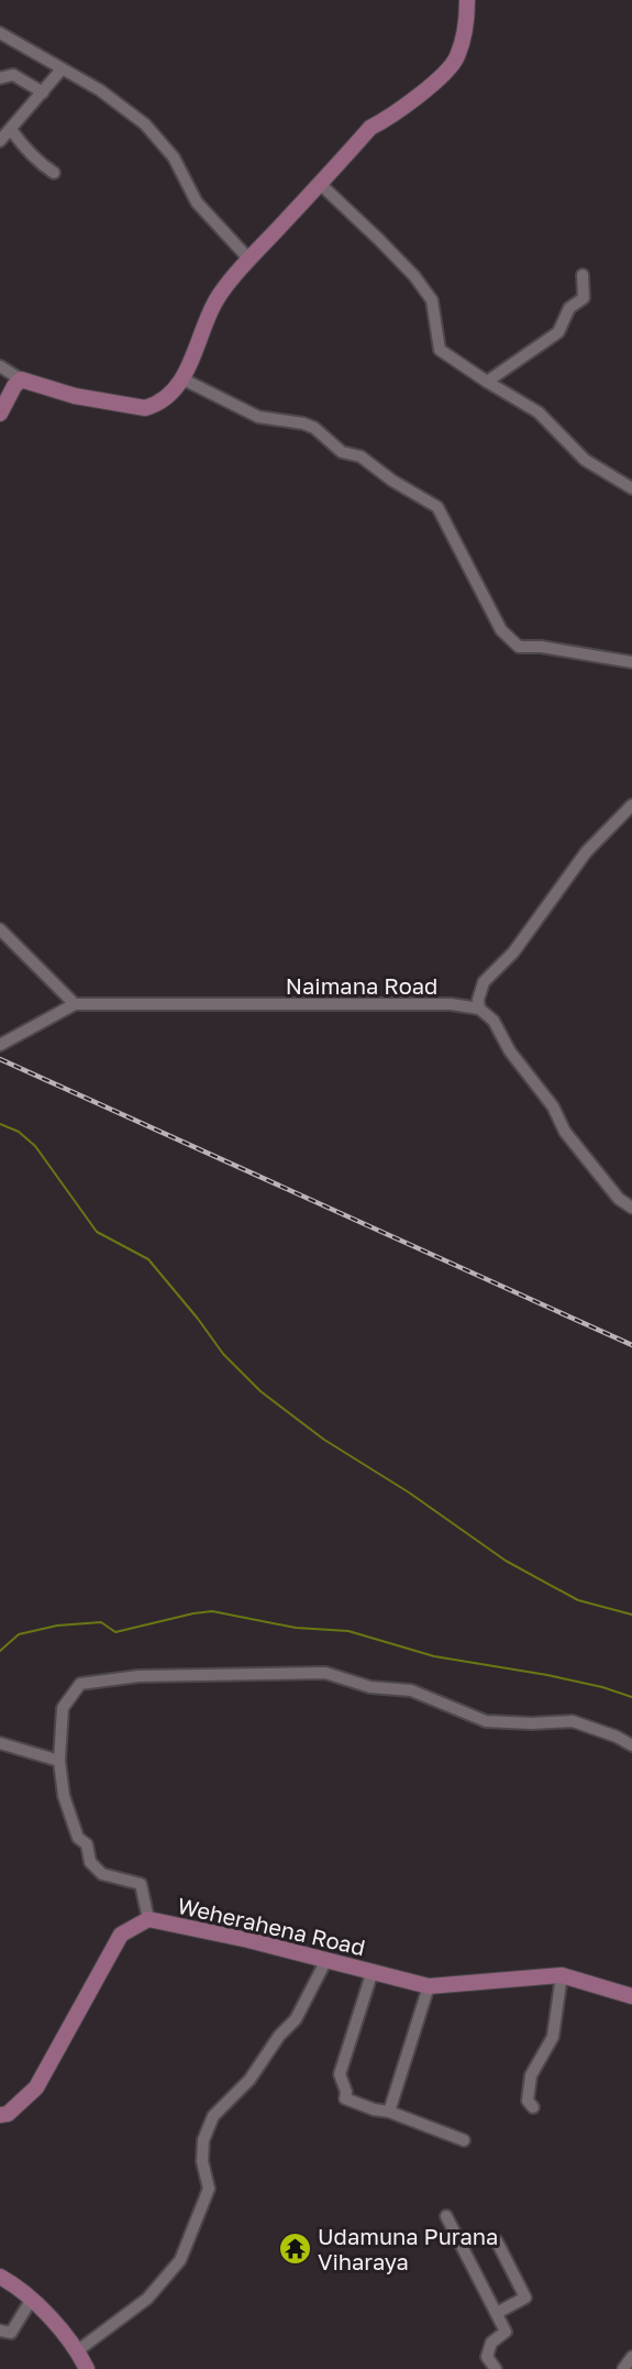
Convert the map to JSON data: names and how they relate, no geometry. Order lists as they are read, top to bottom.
{
  "streets": {
    "main road": ["Weherahena Road"],
    "street": ["Naimana Road"]
  },
  "places": {
    "temple": ["Udamuna Purana Viharaya"]
  }
}
